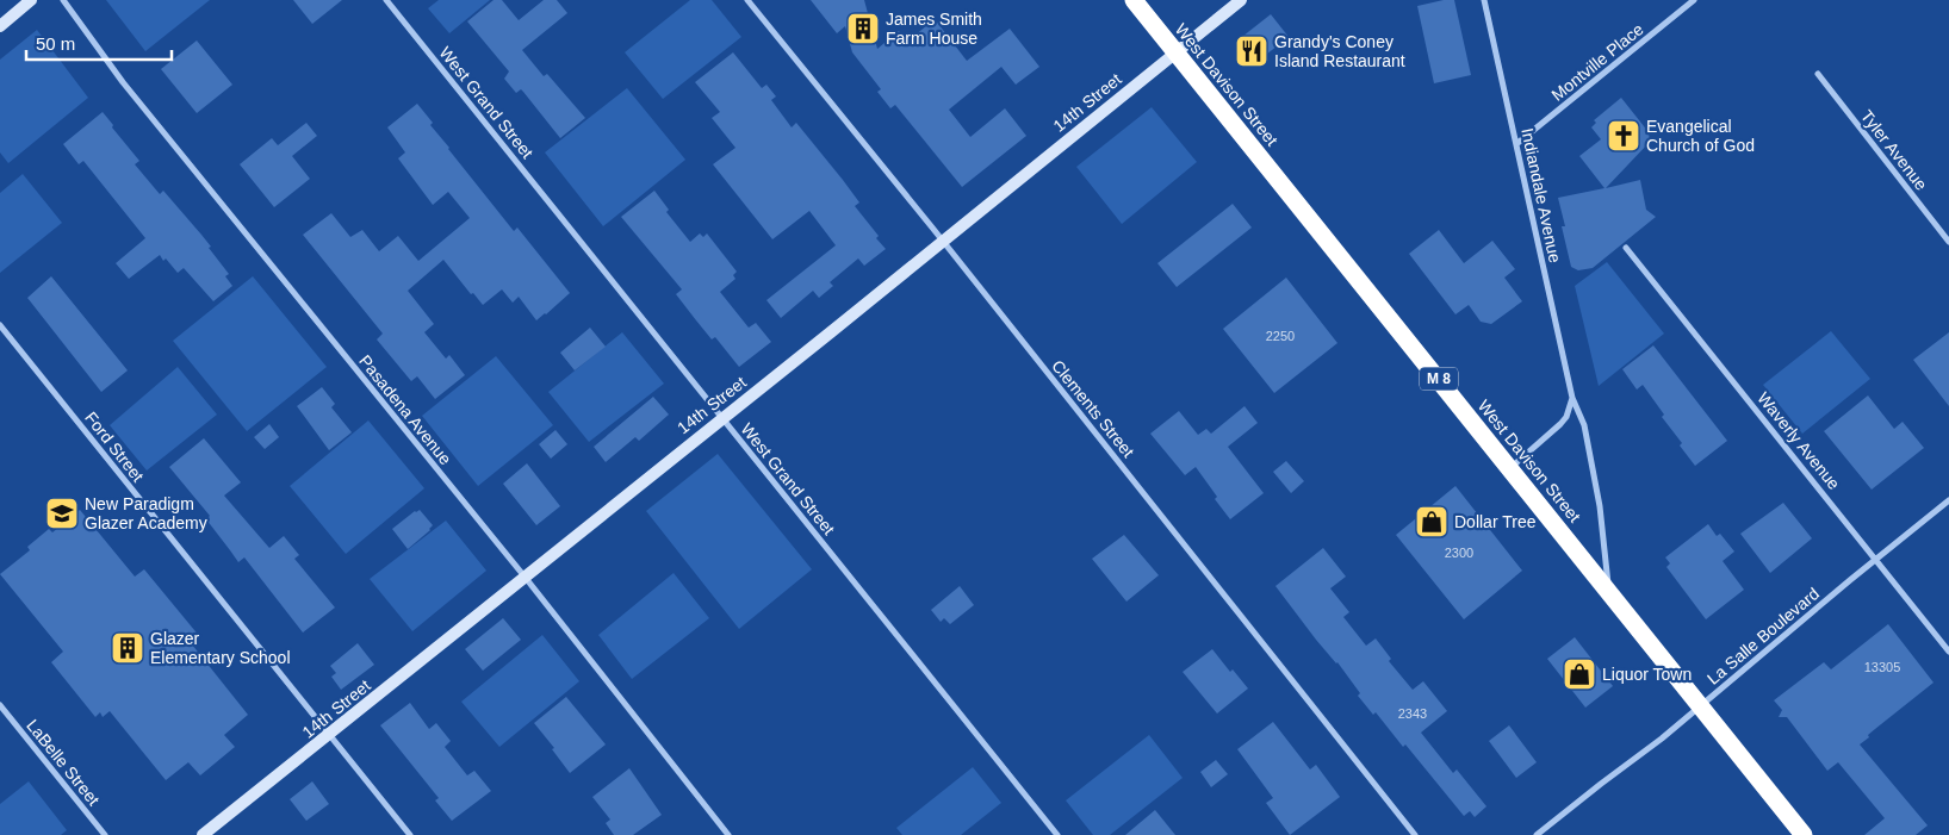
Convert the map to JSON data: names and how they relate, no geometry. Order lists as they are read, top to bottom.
{
  "streets": {
    "highway": ["West Davison Street", "M 8"],
    "street": [
      "Montville Place",
      "West Grand Street",
      "14th Street",
      "Tyler Avenue",
      "Indiandale Avenue",
      "Clements Street",
      "Pasadena Avenue",
      "Waverly Avenue",
      "Ford Street",
      "La Salle Boulevard",
      "LaBelle Street"
    ]
  },
  "crossings": [
    ["Montville Place", "Indiandale Avenue"],
    ["West Davison Street", "14th Street"],
    ["West Davison Street", "Indiandale Avenue"],
    ["West Davison Street", "La Salle Boulevard"],
    ["West Grand Street", "14th Street"],
    ["14th Street", "Clements Street"],
    ["14th Street", "Pasadena Avenue"],
    ["14th Street", "Ford Street"],
    ["Waverly Avenue", "La Salle Boulevard"]
  ],
  "places": {
    "building": ["James Smith Farm House", "Glazer Elementary School"],
    "restaurant": ["Grandy's Coney Island Restaurant"],
    "church": ["Evangelical Church of God"],
    "school or university": ["New Paradigm Glazer Academy"],
    "shop": ["Dollar Tree", "Liquor Town"]
  },
  "house_numbers": [
    "2250",
    "2300",
    "13305",
    "2343"
  ],
  "scale_bar": "50 m"
}
